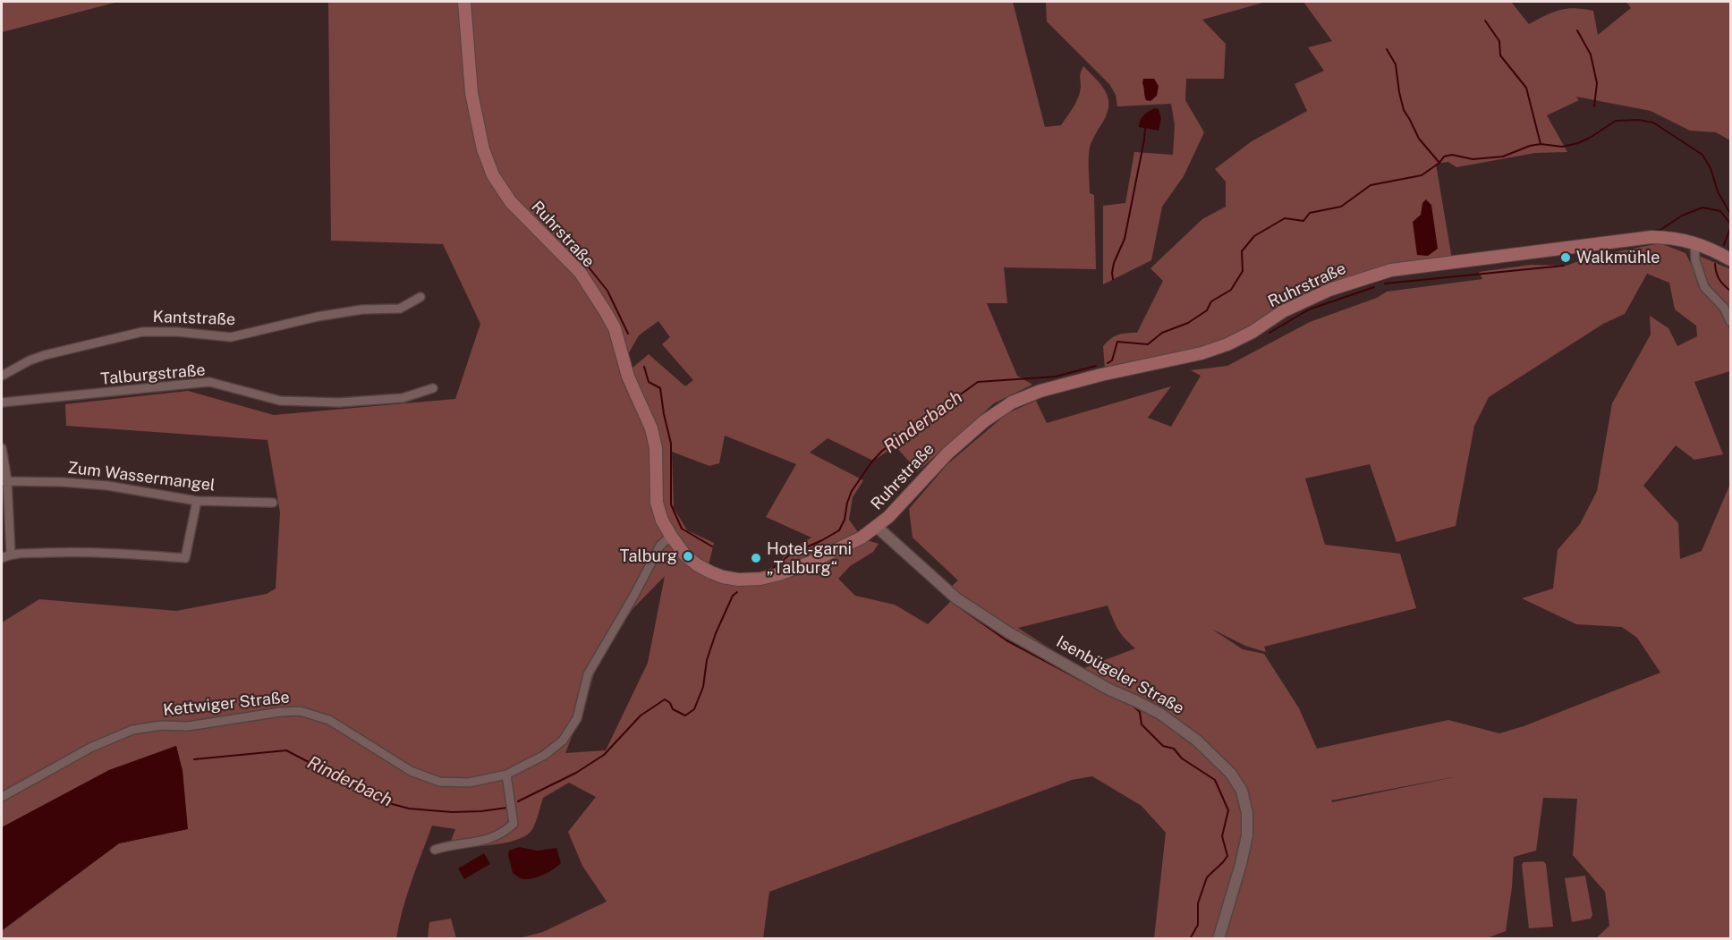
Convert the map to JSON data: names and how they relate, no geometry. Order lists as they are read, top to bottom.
{
  "streets": {
    "main road": ["Ruhrstraße"],
    "street": [
      "Kantstraße",
      "Talburgstraße",
      "Zum Wassermangel",
      "Isenbügeler Straße",
      "Kettwiger Straße"
    ]
  },
  "crossings": [
    ["Ruhrstraße", "Isenbügeler Straße"],
    ["Ruhrstraße", "Kettwiger Straße"]
  ],
  "water": ["Rinderbach"],
  "places": ["Walkmühle", "Talburg", "Hotel-garni „Talburg“"]
}
